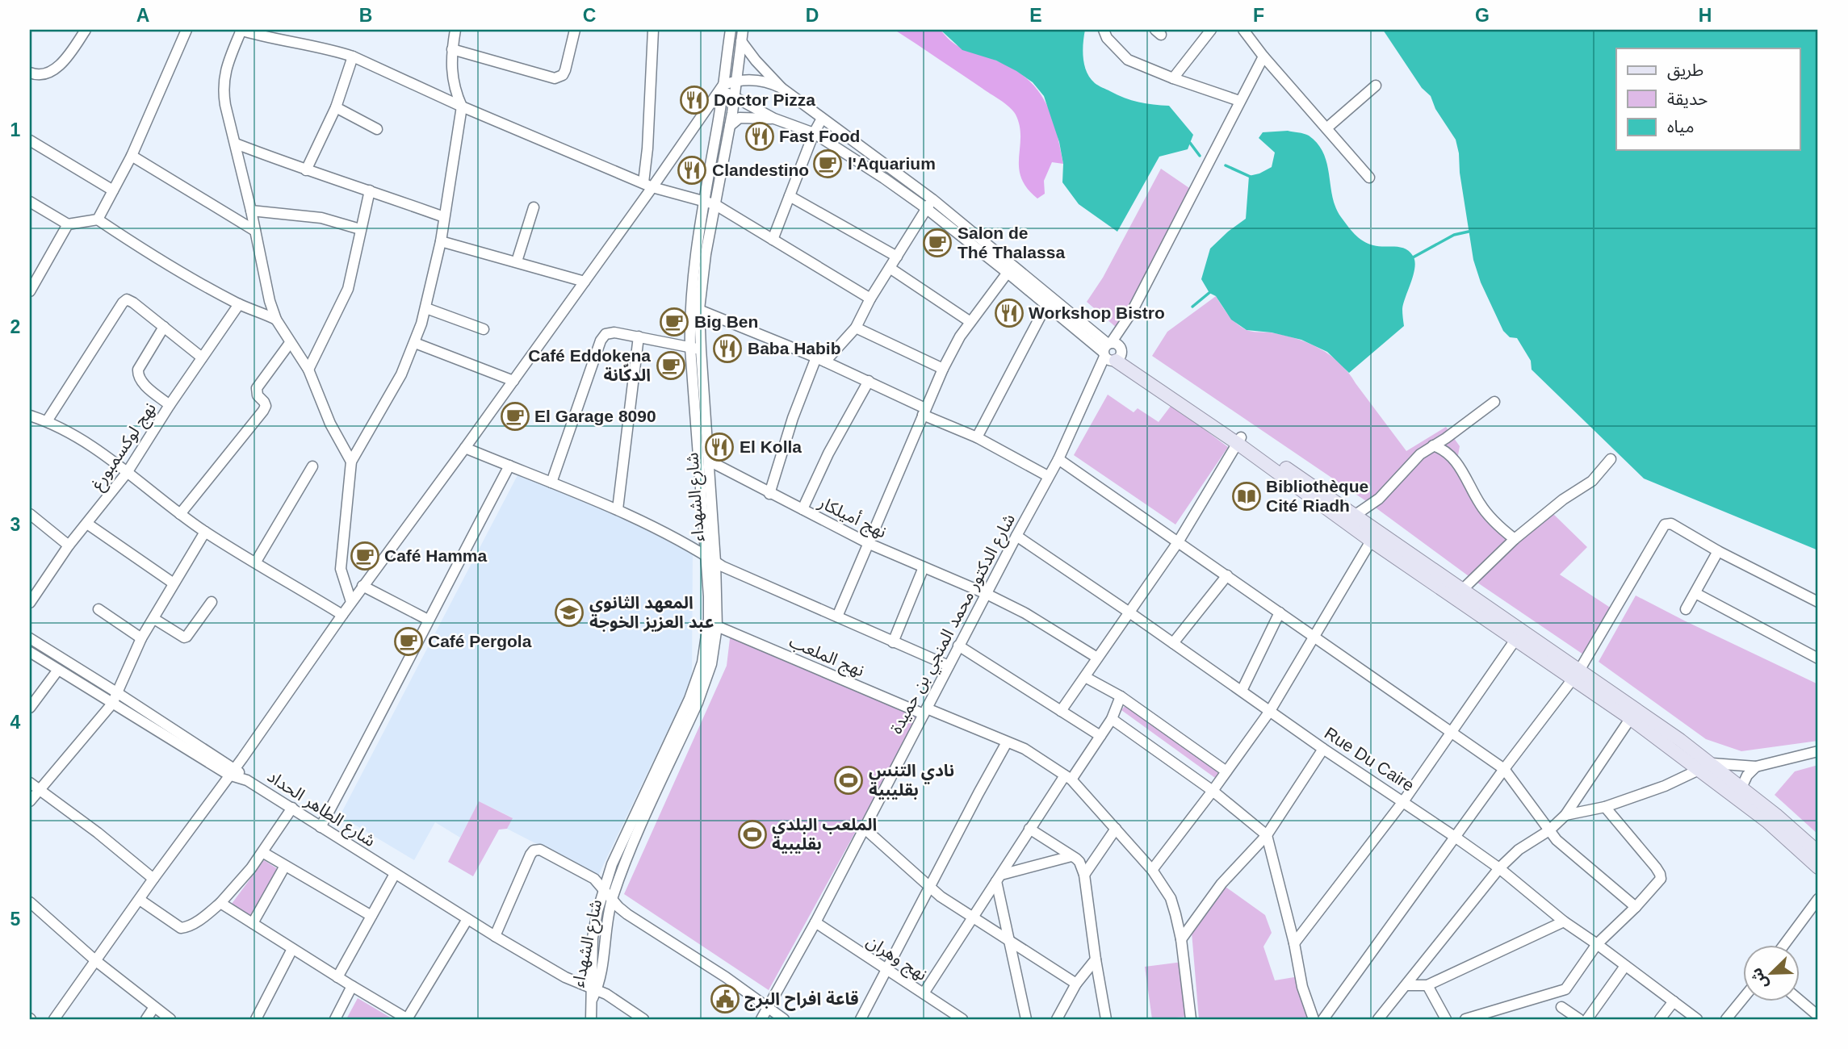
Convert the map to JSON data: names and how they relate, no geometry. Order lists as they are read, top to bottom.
{
  "streets": {
    "street": [
      "نهج لوكسمبورغ",
      "شارع الشهداء",
      "نهج أميلكار",
      "شارع الدكتور محمد المنجي بن حميدة",
      "نهج الملعب",
      "Rue Du Caire",
      "شارع الطاهر الحداد",
      "نهج وهران"
    ]
  },
  "crossings": [
    ["شارع الشهداء", "نهج أميلكار"],
    ["شارع الشهداء", "نهج الملعب"],
    ["شارع الشهداء", "شارع الطاهر الحداد"],
    ["نهج أميلكار", "شارع الدكتور محمد المنجي بن حميدة"],
    ["شارع الدكتور محمد المنجي بن حميدة", "نهج الملعب"],
    ["شارع الدكتور محمد المنجي بن حميدة", "Rue Du Caire"],
    ["شارع الدكتور محمد المنجي بن حميدة", "نهج وهران"]
  ],
  "places": {
    "restaurant": [
      "Doctor Pizza",
      "Fast Food",
      "Clandestino",
      "Workshop Bistro",
      "Baba Habib",
      "El Kolla"
    ],
    "cafe": [
      "l'Aquarium",
      "Salon de Thé Thalassa",
      "Big Ben",
      "Café Eddokena الدكّانة",
      "El Garage 8090",
      "Café Hamma",
      "Café Pergola"
    ],
    "library": ["Bibliothèque Cité Riadh"],
    "school or university": ["المعهد الثانوي عبد العزيز الخوجة"],
    "sports": ["نادي التنس بقليبية", "الملعب البلدي بقليبية"],
    "public building": ["قاعة افراح البرج"]
  },
  "legend": ["طريق", "حديقة", "مياه"],
  "north": "bottom left",
  "grid": {
    "columns": [
      "A",
      "B",
      "C",
      "D",
      "E",
      "F",
      "G",
      "H"
    ],
    "rows": [
      "1",
      "2",
      "3",
      "4",
      "5"
    ]
  }
}
